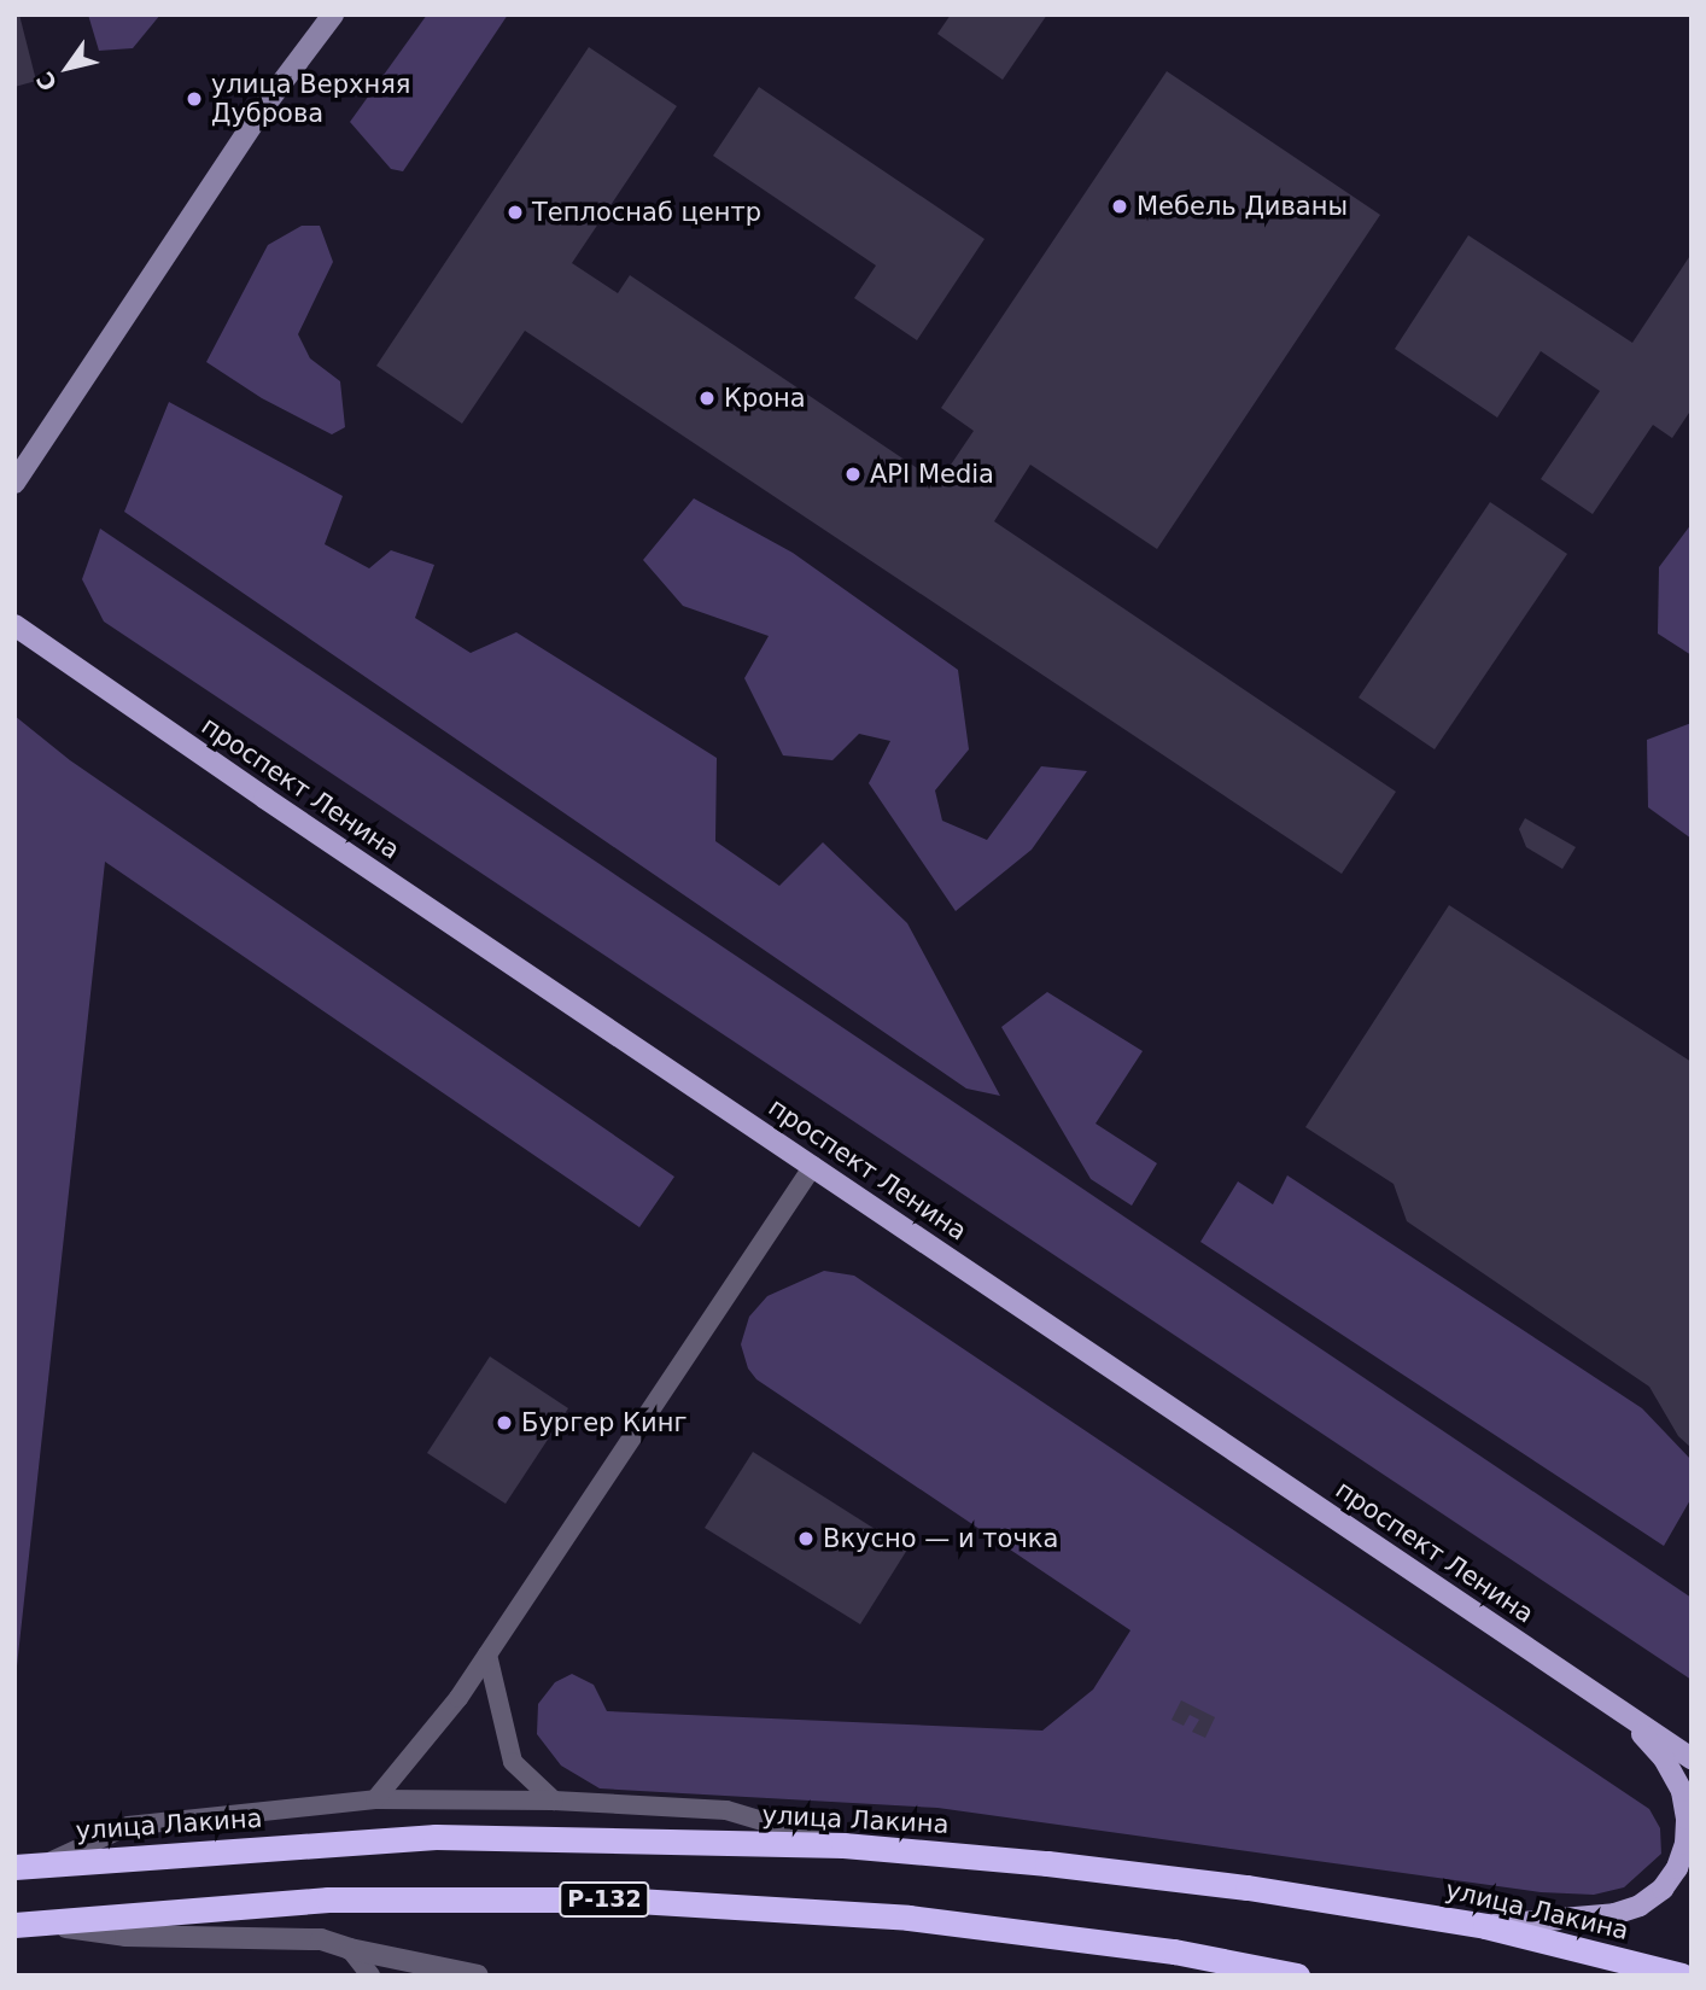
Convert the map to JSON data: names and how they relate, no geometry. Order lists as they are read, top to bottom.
{
  "streets": {
    "highway": ["улица Лакина", "Р-132"],
    "main road": ["проспект Ленина"]
  },
  "places": [
    "улица Верхняя Дуброва",
    "Мебель Диваны",
    "Теплоснаб центр",
    "Крона",
    "API Media",
    "Бургер Кинг",
    "Вкусно — и точка"
  ],
  "north": "bottom left"
}
